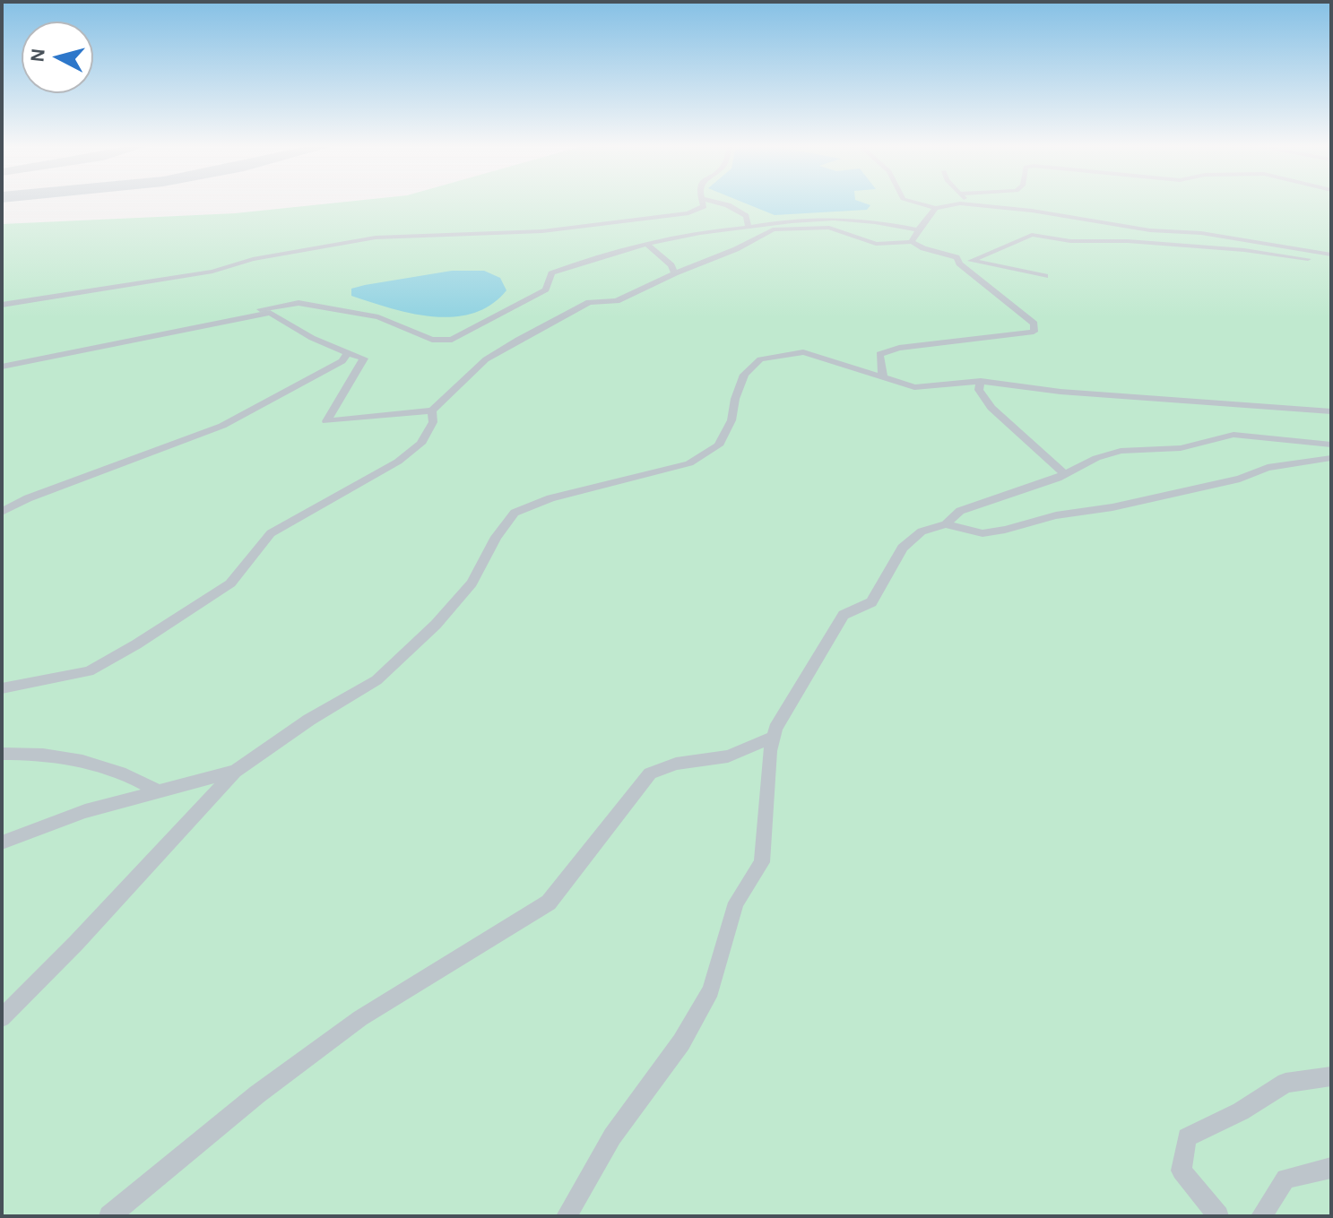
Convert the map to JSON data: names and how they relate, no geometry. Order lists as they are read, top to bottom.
{
  "north": "left"
}
